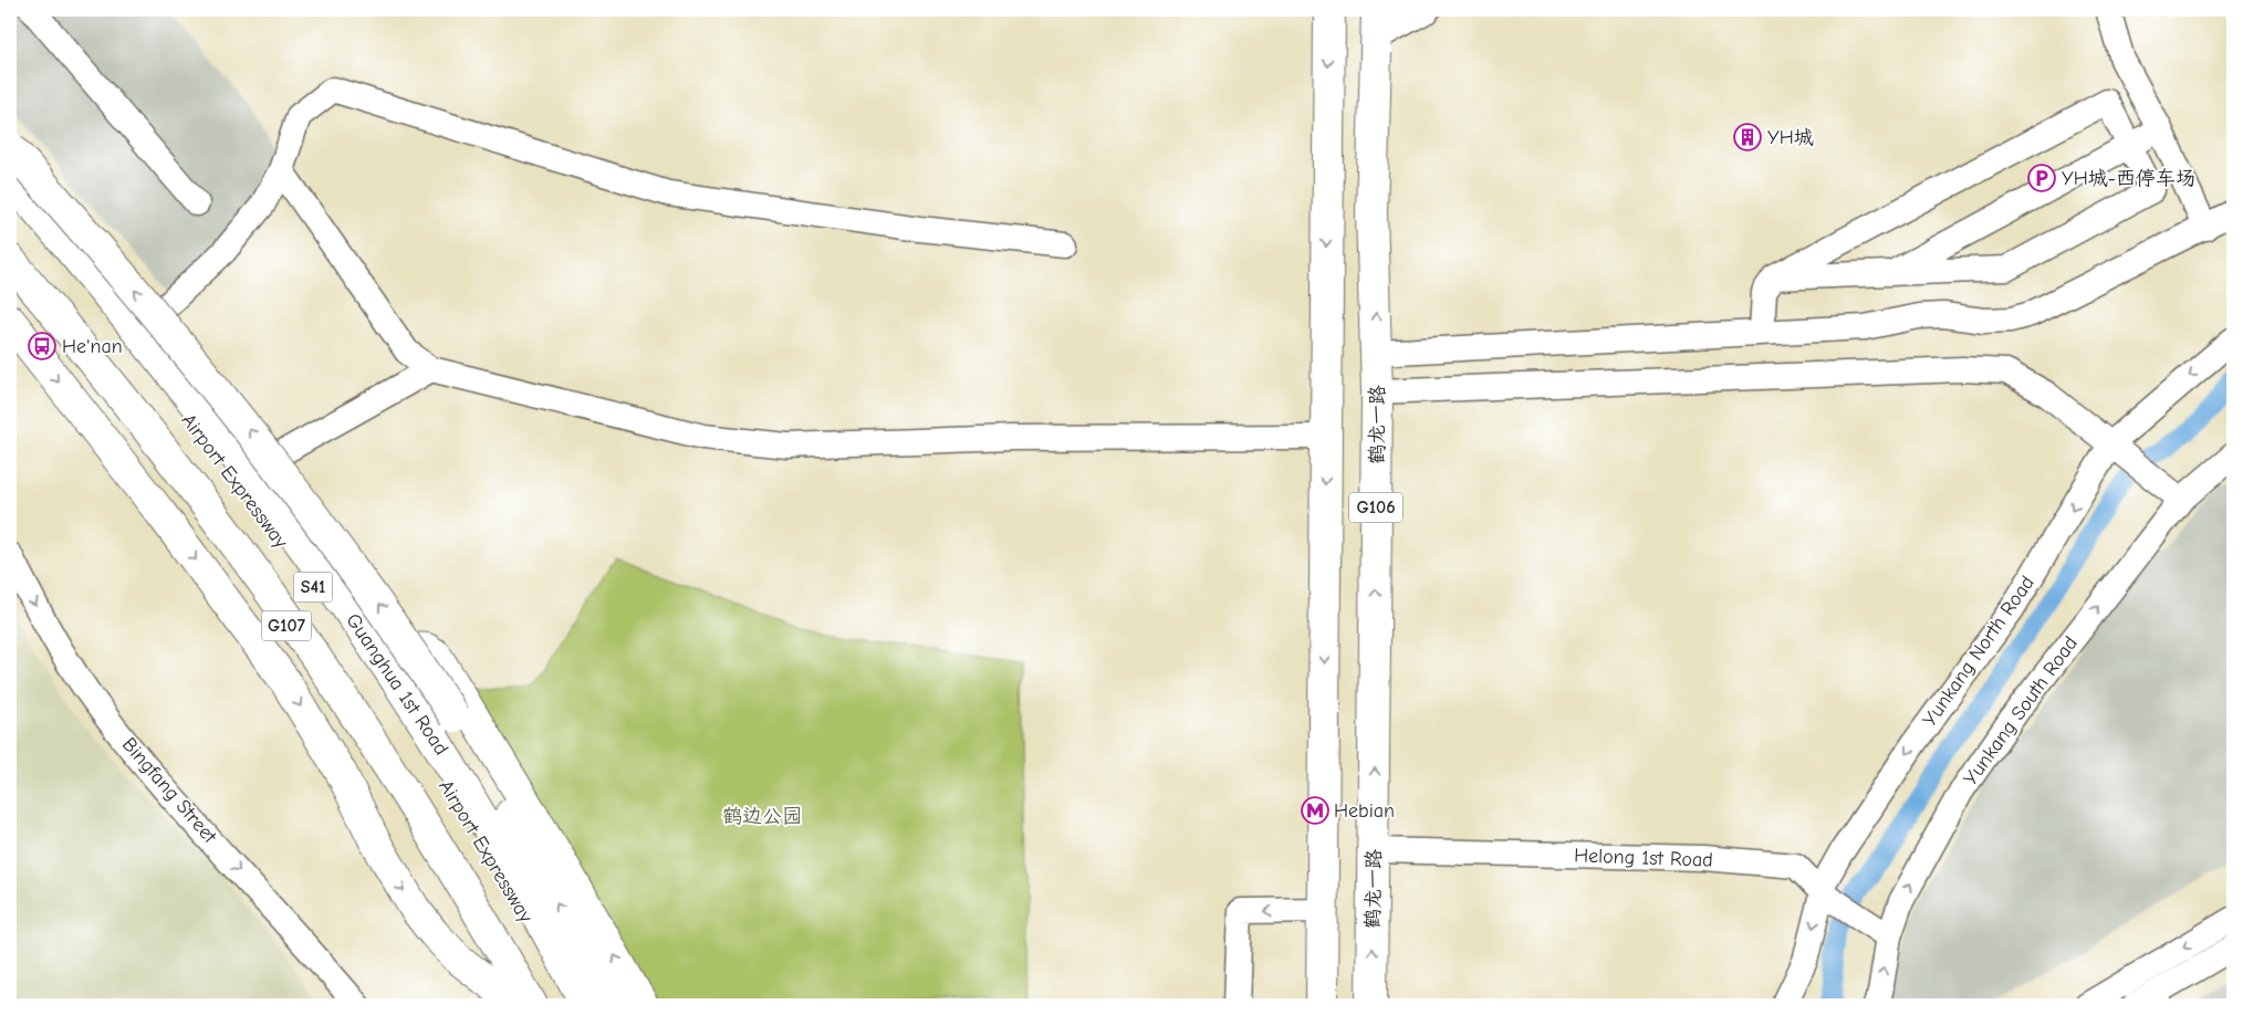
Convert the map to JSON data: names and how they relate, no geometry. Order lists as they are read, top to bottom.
{
  "streets": {
    "highway": [
      "鹤龙一路",
      "Airport Expressway",
      "G106",
      "S41",
      "G107",
      "Guanghua 1st Road"
    ],
    "street": [
      "Yunkang North Road",
      "Yunkang South Road",
      "Bingfang Street",
      "Helong 1st Road"
    ]
  },
  "crossings": [
    ["鹤龙一路", "Helong 1st Road"],
    ["Yunkang North Road", "Helong 1st Road"],
    ["Yunkang South Road", "Helong 1st Road"]
  ],
  "one_way": ["Yunkang North Road", "Yunkang South Road", "Bingfang Street"],
  "parks": ["鹤边公园"],
  "places": {
    "building": ["YH城"],
    "parking": ["YH城-西停车场"],
    "bus stop": ["He'nan"],
    "metro station": ["Hebian"]
  }
}
